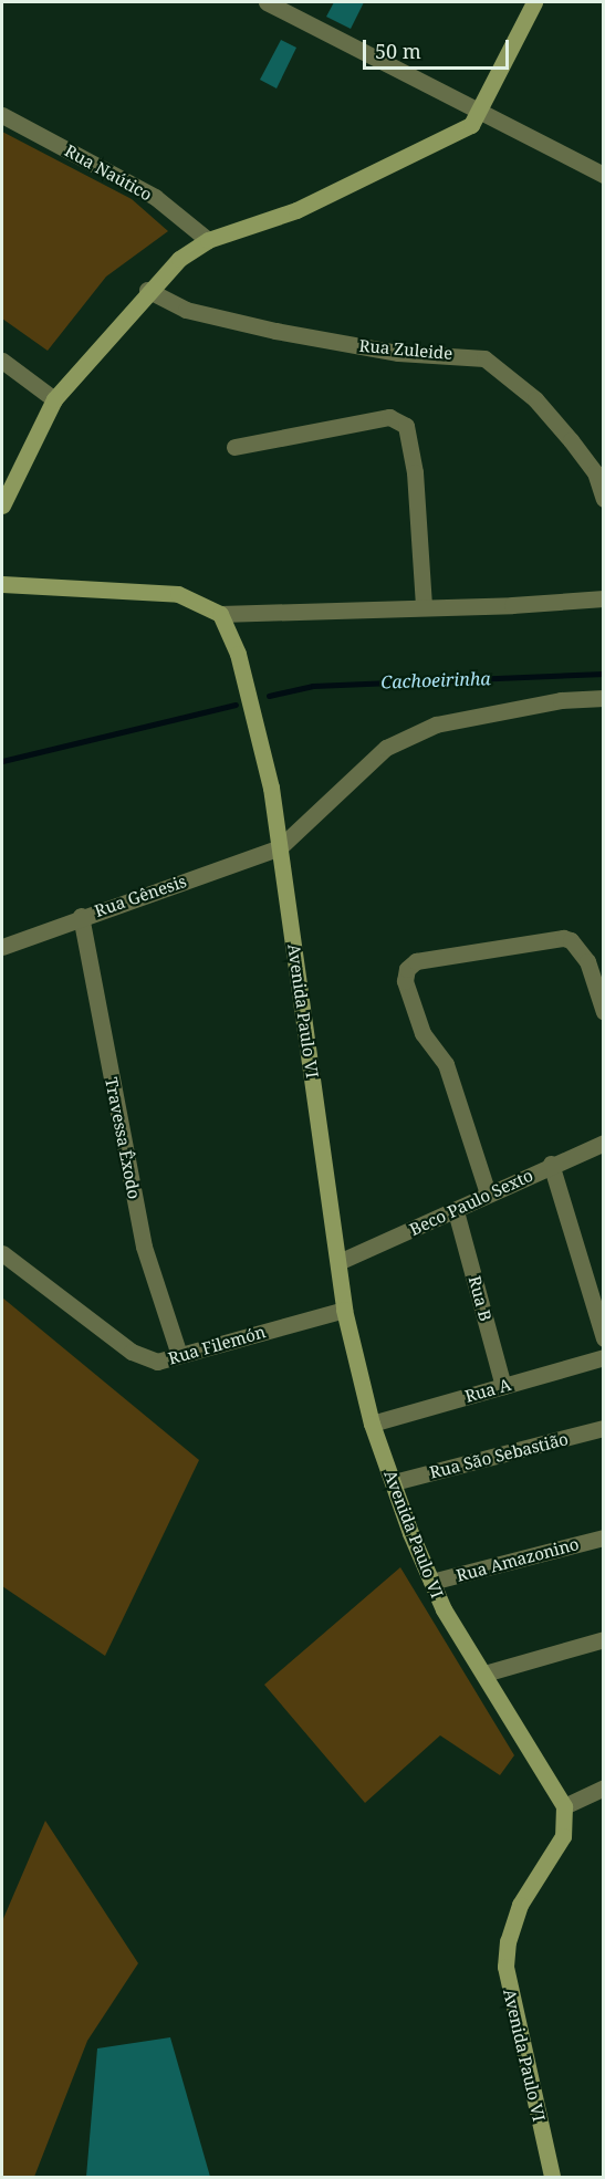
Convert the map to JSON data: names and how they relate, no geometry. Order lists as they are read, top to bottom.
{
  "streets": {
    "street": [
      "Rua Naútico",
      "Rua Zuleide",
      "Rua Gênesis",
      "Avenida Paulo VI",
      "Travessa Êxodo",
      "Beco Paulo Sexto",
      "Rua B",
      "Rua Filemón",
      "Rua A",
      "Rua São Sebastião",
      "Rua Amazonino"
    ]
  },
  "crossings": [
    ["Rua Gênesis", "Avenida Paulo VI"],
    ["Rua Gênesis", "Travessa Êxodo"],
    ["Avenida Paulo VI", "Beco Paulo Sexto"],
    ["Avenida Paulo VI", "Rua Filemón"],
    ["Avenida Paulo VI", "Rua A"],
    ["Avenida Paulo VI", "Rua São Sebastião"],
    ["Avenida Paulo VI", "Rua Amazonino"],
    ["Travessa Êxodo", "Rua Filemón"],
    ["Beco Paulo Sexto", "Rua B"],
    ["Rua B", "Rua A"]
  ],
  "water": ["Cachoeirinha"],
  "scale_bar": "50 m"
}
